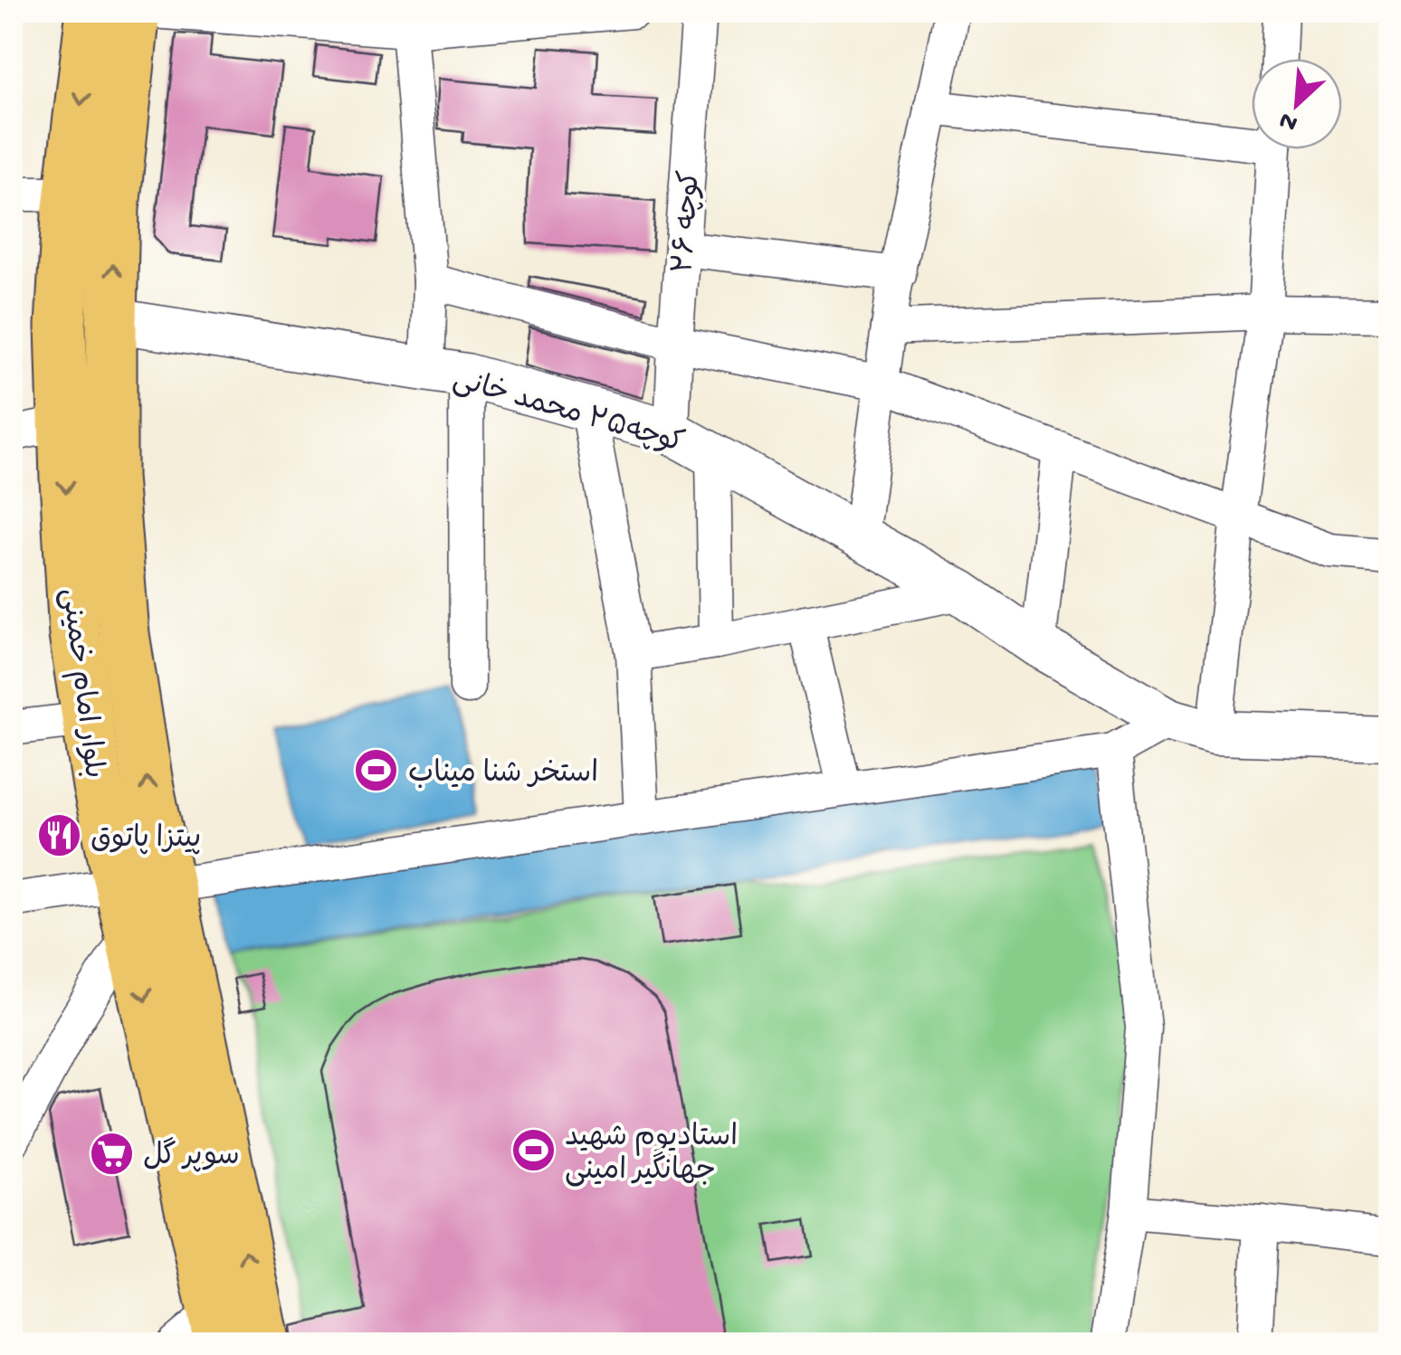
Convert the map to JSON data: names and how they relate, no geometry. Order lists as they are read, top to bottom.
{
  "streets": {
    "main road": ["بلوار امام خمینی"],
    "street": ["کوچه ۲۶", "کوچه۲۵ محمد خانی"]
  },
  "crossings": [
    ["کوچه ۲۶", "کوچه۲۵ محمد خانی"],
    ["کوچه۲۵ محمد خانی", "بلوار امام خمینی"]
  ],
  "places": {
    "sports": ["استخر شنا میناب", "استادیوم شهید جهانگیر امینی"],
    "restaurant": ["پیتزا پاتوق"],
    "supermarket": ["سوپر گل"]
  },
  "north": "bottom left"
}
